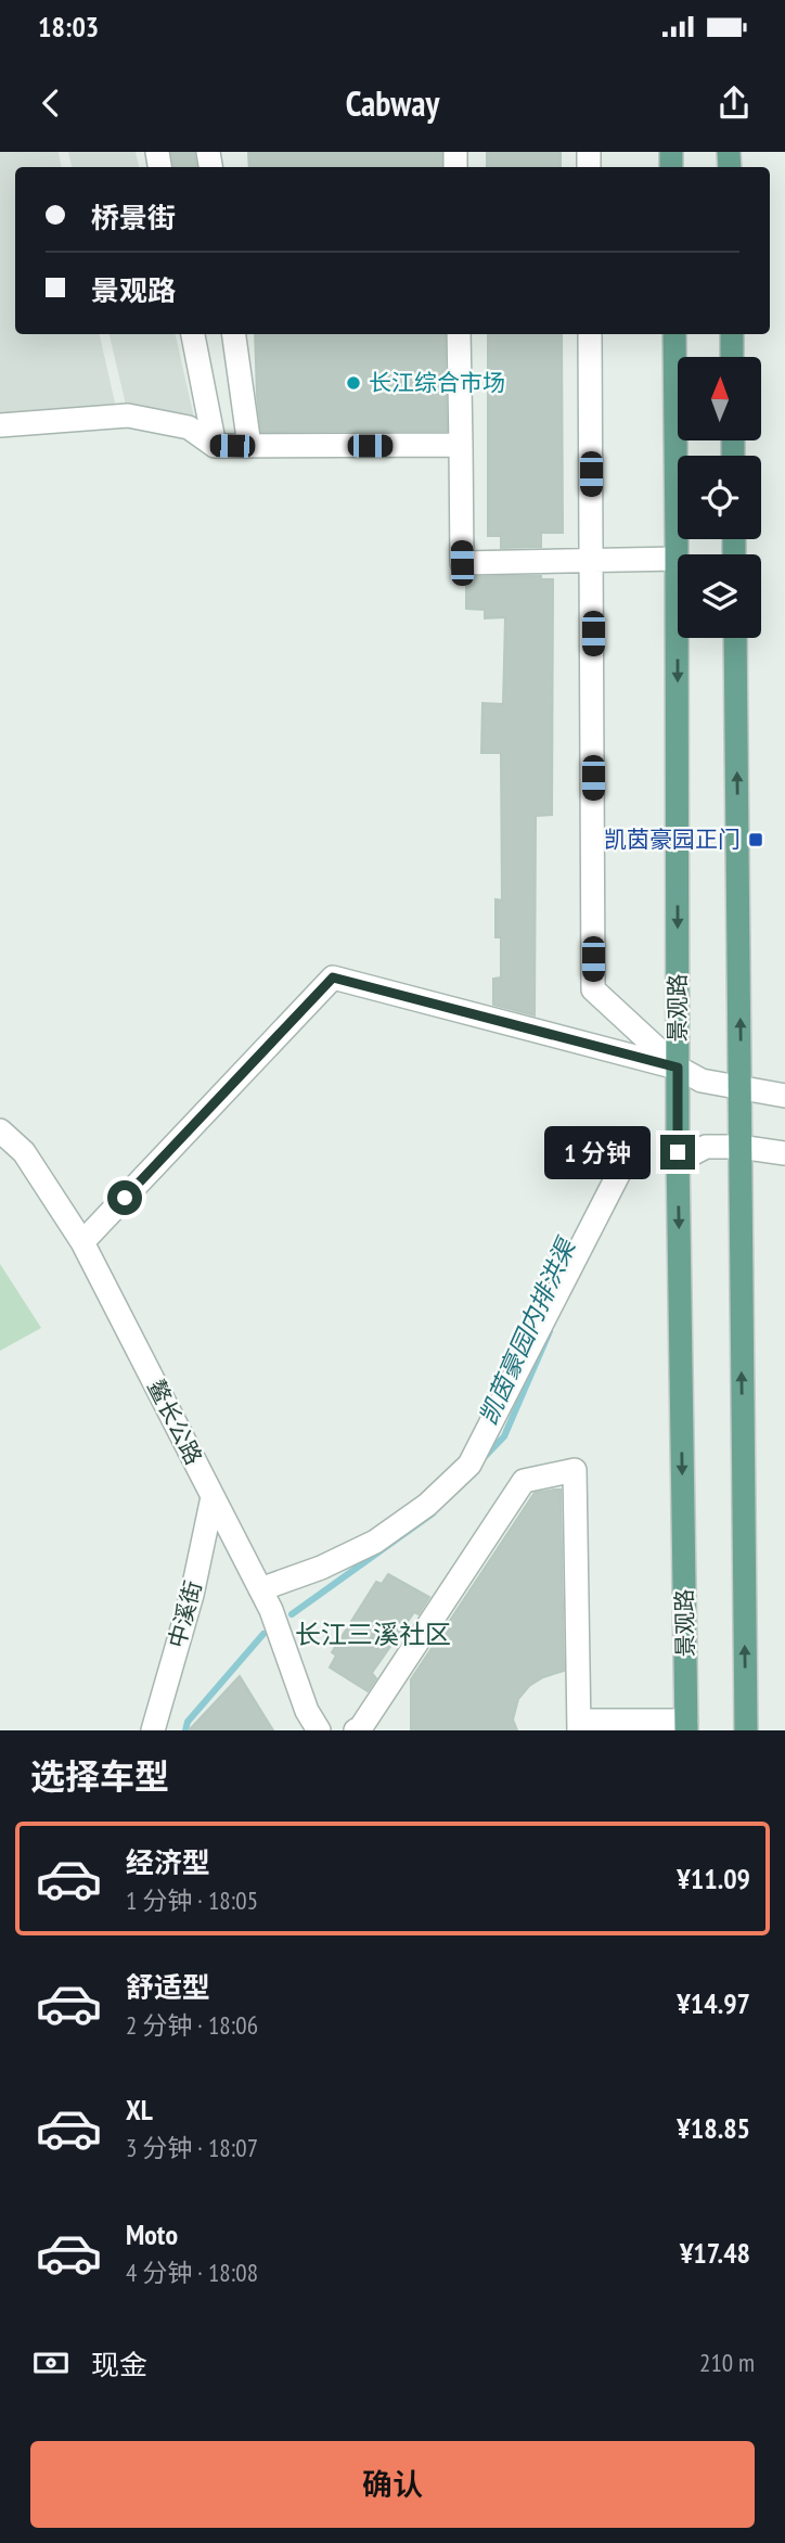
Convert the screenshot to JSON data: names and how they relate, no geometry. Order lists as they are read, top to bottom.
{
  "streets": {
    "main road": ["景观路"],
    "street": ["鳌长公路", "中溪街"]
  },
  "crossings": [
    ["鳌长公路", "中溪街"]
  ],
  "districts": ["长江三溪社区"],
  "water": ["凯茵豪园内排洪渠"],
  "places": {
    "other": ["长江综合市场"],
    "transit": ["凯茵豪园正门"]
  },
  "north": "top",
  "page": {
    "status": "18:03",
    "header": "Cabway",
    "banner": ["桥景街", "景观路"],
    "bubble": "1 分钟",
    "heading": "选择车型",
    "list": [
      {
        "name": "经济型",
        "note": "1 分钟 · 18:05",
        "value": "¥11.09"
      },
      {
        "name": "舒适型",
        "note": "2 分钟 · 18:06",
        "value": "¥14.97"
      },
      {
        "name": "XL",
        "note": "3 分钟 · 18:07",
        "value": "¥18.85"
      },
      {
        "name": "Moto",
        "note": "4 分钟 · 18:08",
        "value": "¥17.48"
      }
    ],
    "pay": ["现金", "210 m"],
    "buttons": "确认"
  }
}
